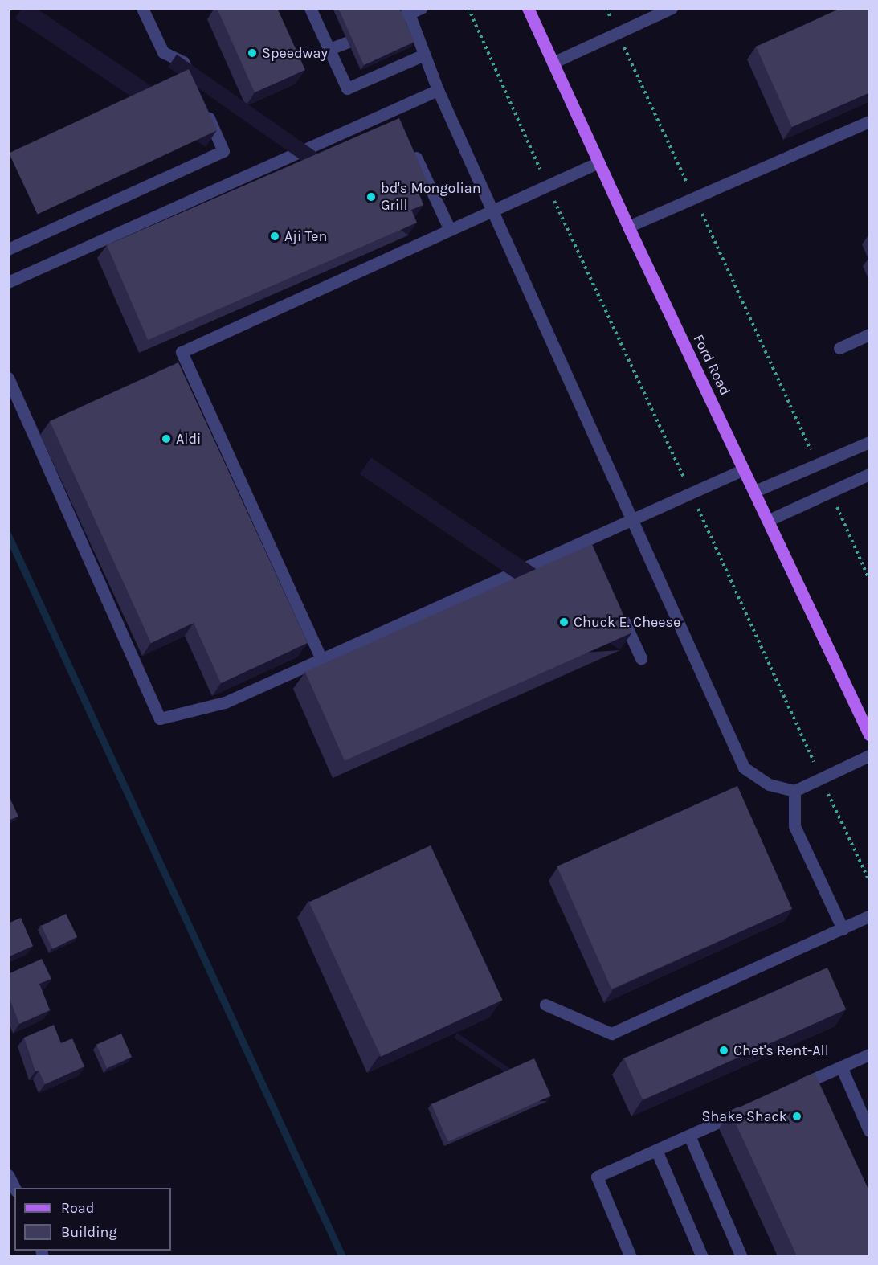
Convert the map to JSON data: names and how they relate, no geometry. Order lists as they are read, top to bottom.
{
  "streets": {
    "main road": ["Ford Road"]
  },
  "places": [
    "Speedway",
    "bd's Mongolian Grill",
    "Aji Ten",
    "Aldi",
    "Chuck E. Cheese",
    "Chet's Rent-All",
    "Shake Shack"
  ],
  "legend": ["Road", "Building"]
}
